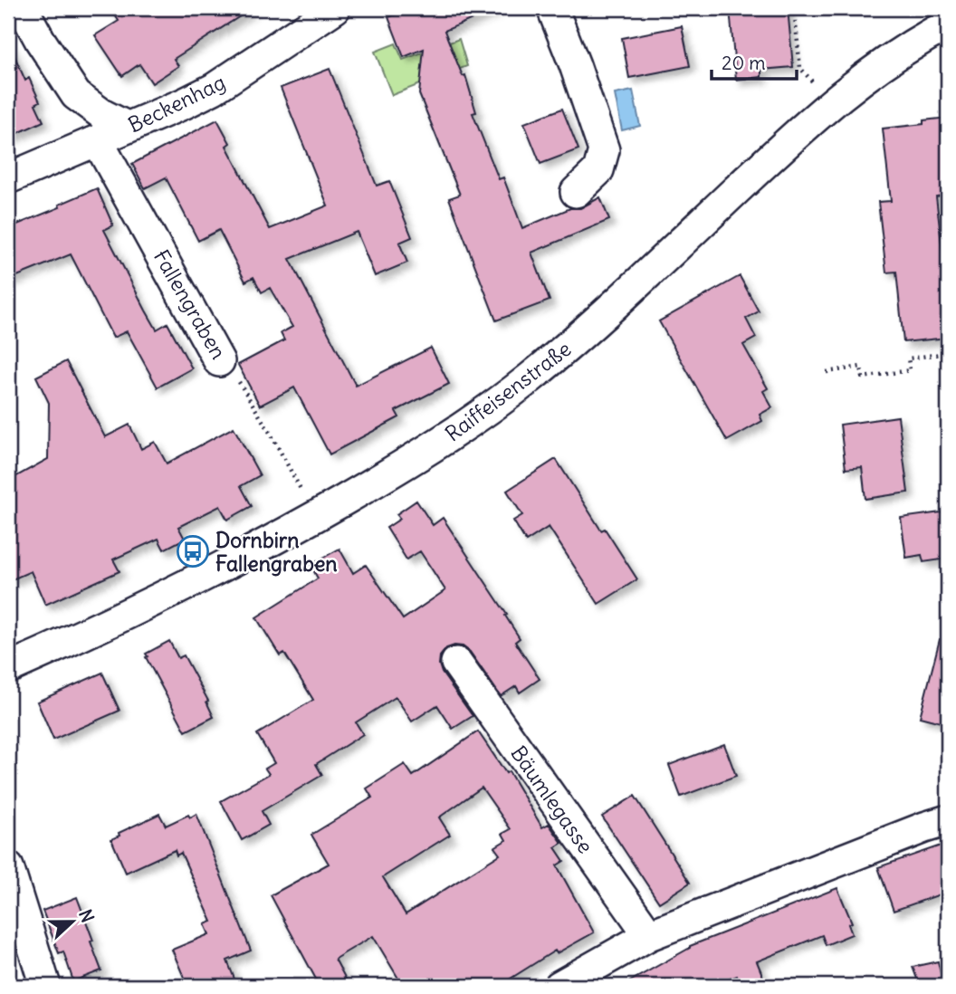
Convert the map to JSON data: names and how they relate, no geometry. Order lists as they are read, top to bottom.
{
  "streets": {
    "street": [
      "Beckenhag",
      "Fallengraben",
      "Raiffeisenstraße",
      "Bäumlegasse"
    ]
  },
  "crossings": [
    ["Beckenhag", "Fallengraben"]
  ],
  "places": {
    "bus stop": ["Dornbirn Fallengraben"]
  },
  "scale_bar": "20 m",
  "north": "right"
}
